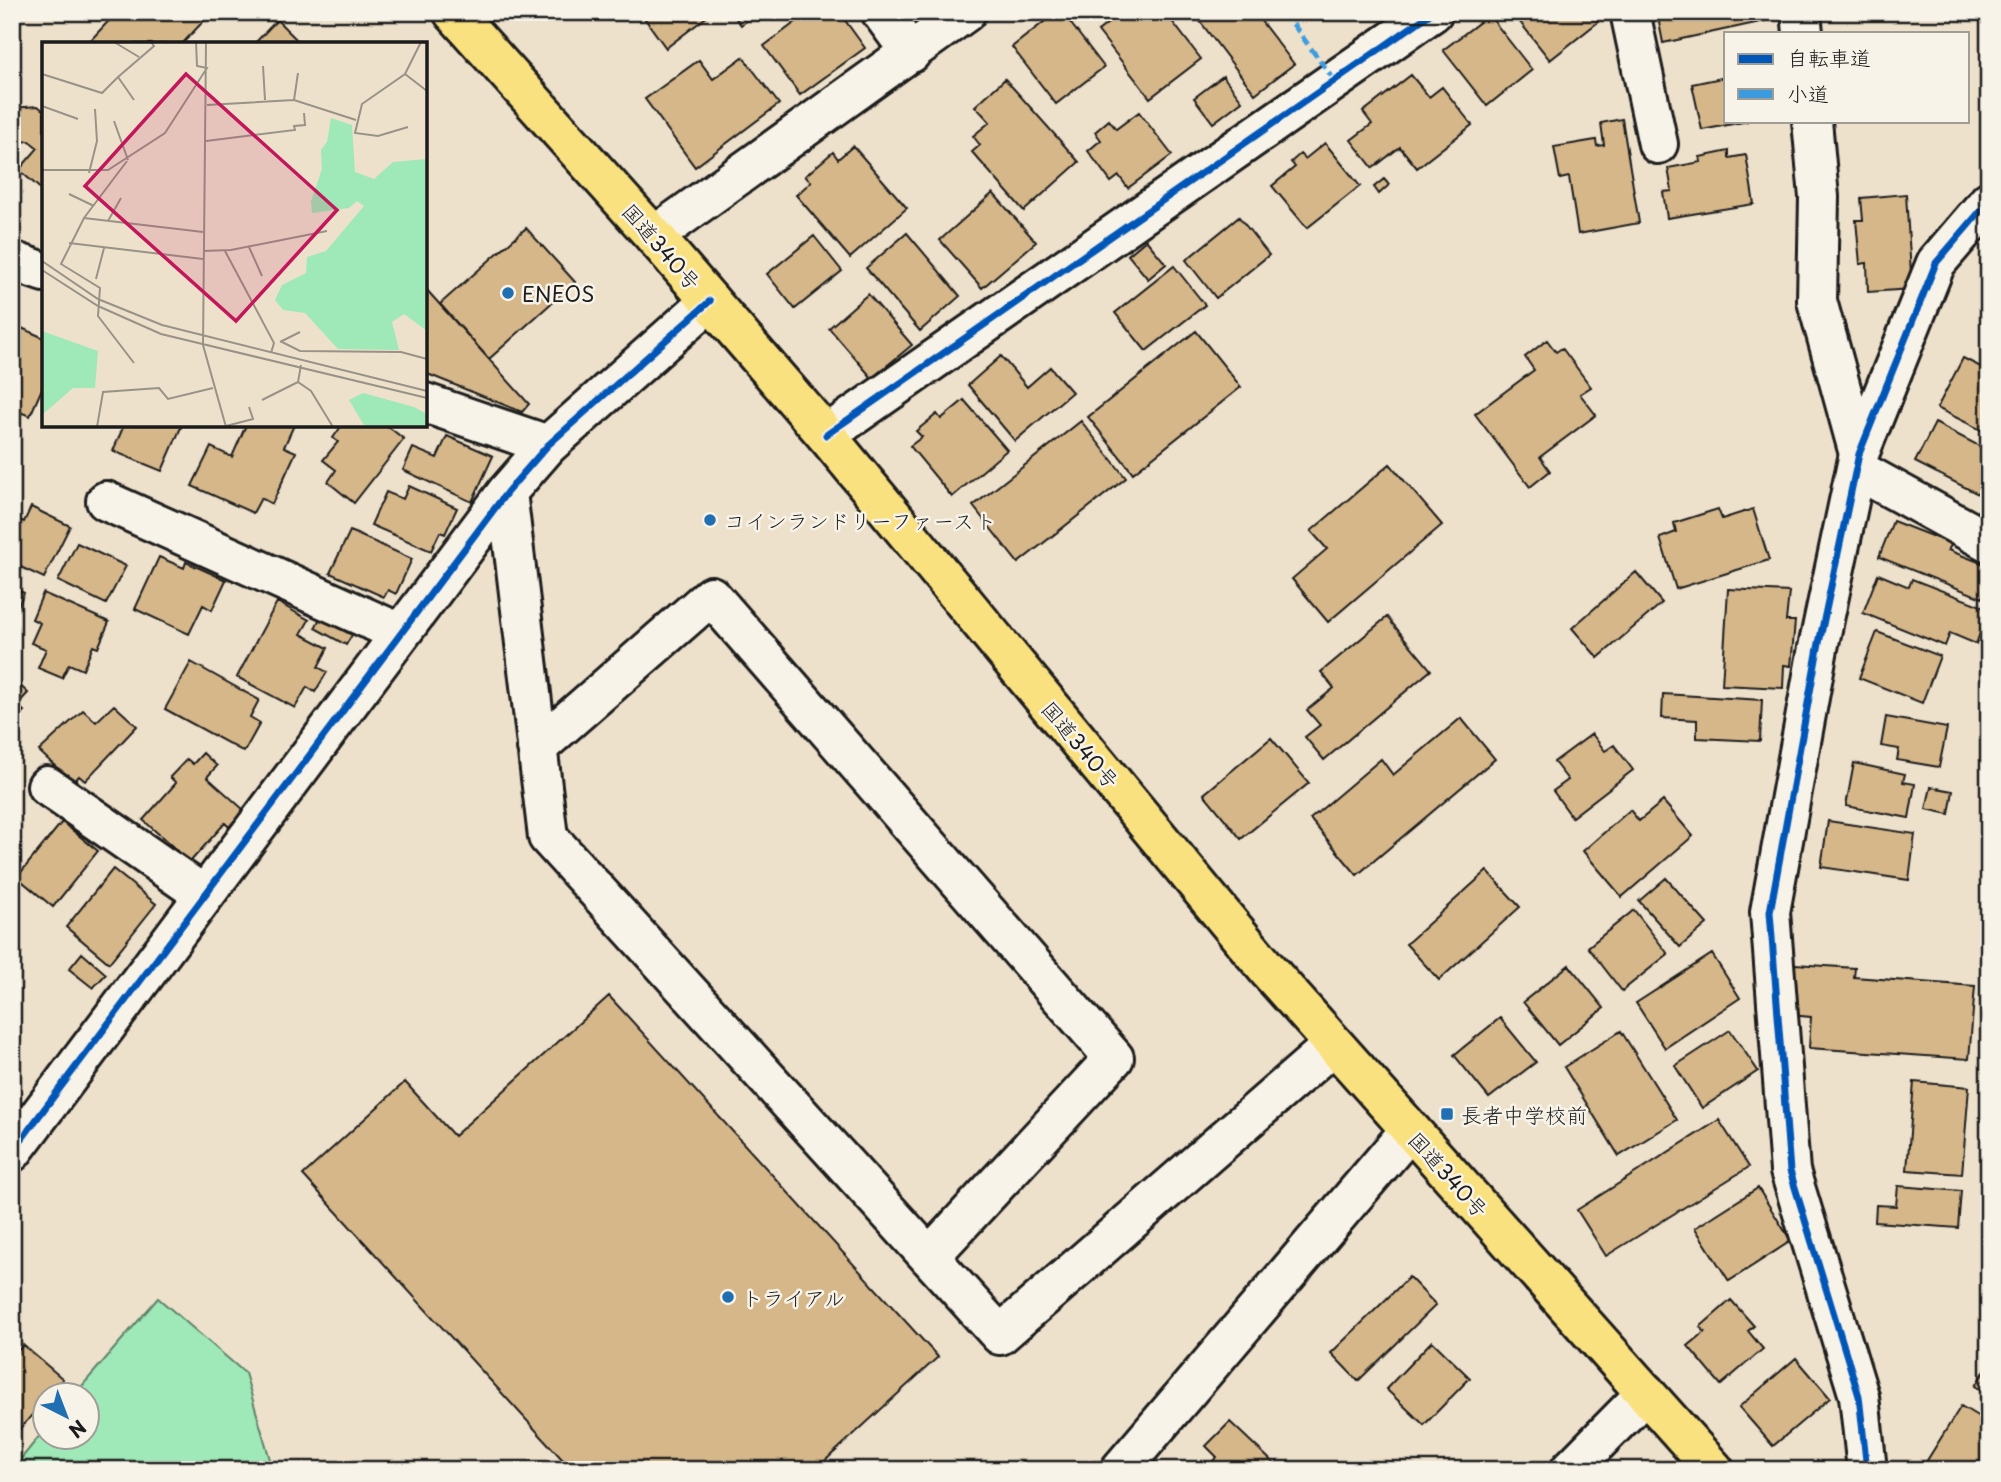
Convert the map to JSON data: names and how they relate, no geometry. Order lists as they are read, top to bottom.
{
  "streets": {
    "highway": ["国道340号"]
  },
  "places": {
    "other": ["ENEOS", "コインランドリーファースト", "トライアル"],
    "transit": ["長者中学校前"]
  },
  "legend": ["自転車道", "小道"],
  "north": "bottom right"
}
